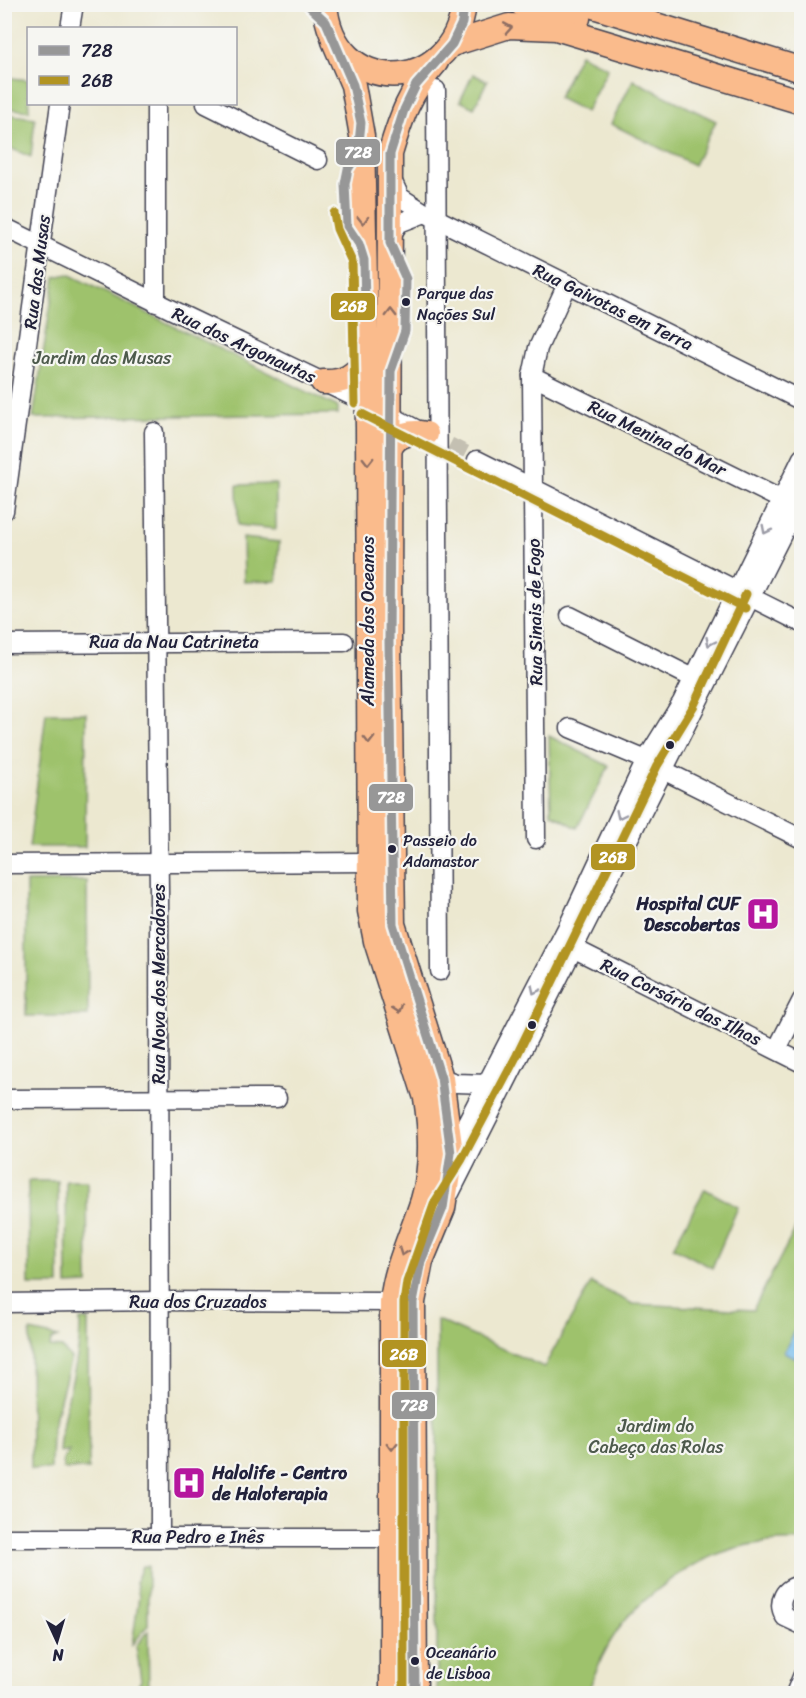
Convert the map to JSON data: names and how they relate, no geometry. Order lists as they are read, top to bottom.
{
  "streets": {
    "main road": ["Alameda dos Oceanos"],
    "street": [
      "Rua das Musas",
      "Rua Gaivotas em Terra",
      "Rua dos Argonautas",
      "Rua Menina do Mar",
      "Rua Sinais de Fogo",
      "Rua da Nau Catrineta",
      "Rua Nova dos Mercadores",
      "Rua Corsário das Ilhas",
      "Rua dos Cruzados",
      "Rua Pedro e Inês"
    ]
  },
  "crossings": [
    ["Rua das Musas", "Rua dos Argonautas"],
    ["Rua Gaivotas em Terra", "Rua Sinais de Fogo"],
    ["Rua Gaivotas em Terra", "Alameda dos Oceanos"],
    ["Rua dos Argonautas", "Alameda dos Oceanos"],
    ["Rua Menina do Mar", "Rua Sinais de Fogo"],
    ["Alameda dos Oceanos", "Rua dos Cruzados"],
    ["Alameda dos Oceanos", "Rua Pedro e Inês"],
    ["Rua da Nau Catrineta", "Rua Nova dos Mercadores"],
    ["Rua Nova dos Mercadores", "Rua dos Cruzados"],
    ["Rua Nova dos Mercadores", "Rua Pedro e Inês"]
  ],
  "parks": ["Jardim das Musas", "Jardim do Cabeço das Rolas"],
  "places": {
    "other": ["Parque das Nações Sul", "Passeio do Adamastor", "Oceanário de Lisboa"],
    "hospital": ["Hospital CUF Descobertas", "Halolife - Centro de Haloterapia"]
  },
  "lines": ["transit line 728", "transit line 26B"],
  "legend": ["728", "26B"],
  "north": "bottom"
}
